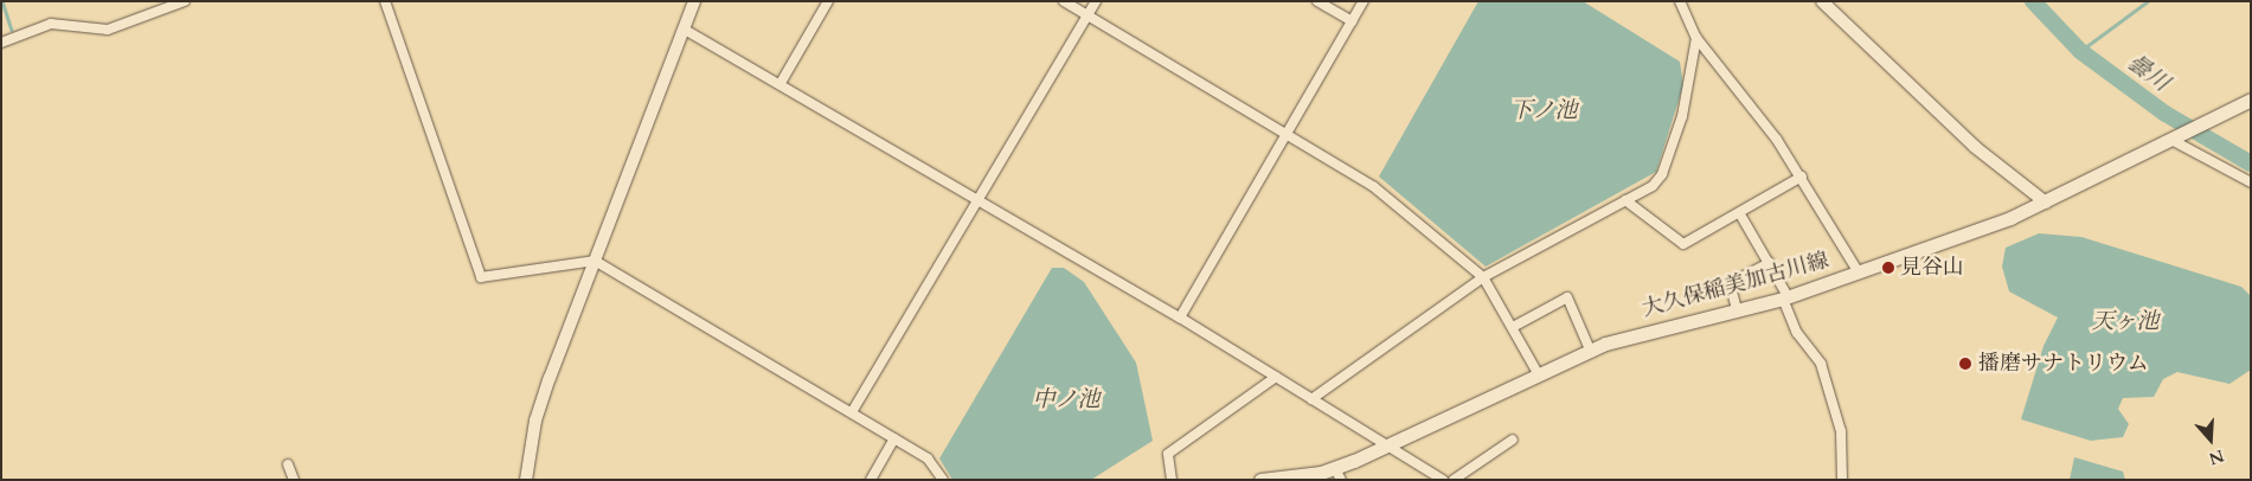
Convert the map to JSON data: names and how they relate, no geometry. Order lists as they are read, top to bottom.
{
  "streets": {
    "main road": ["大久保稲美加古川線"]
  },
  "water": [
    "曇川",
    "下ノ池",
    "天ヶ池",
    "中ノ池"
  ],
  "places": ["見谷山", "播磨サナトリウム"],
  "north": "bottom"
}
